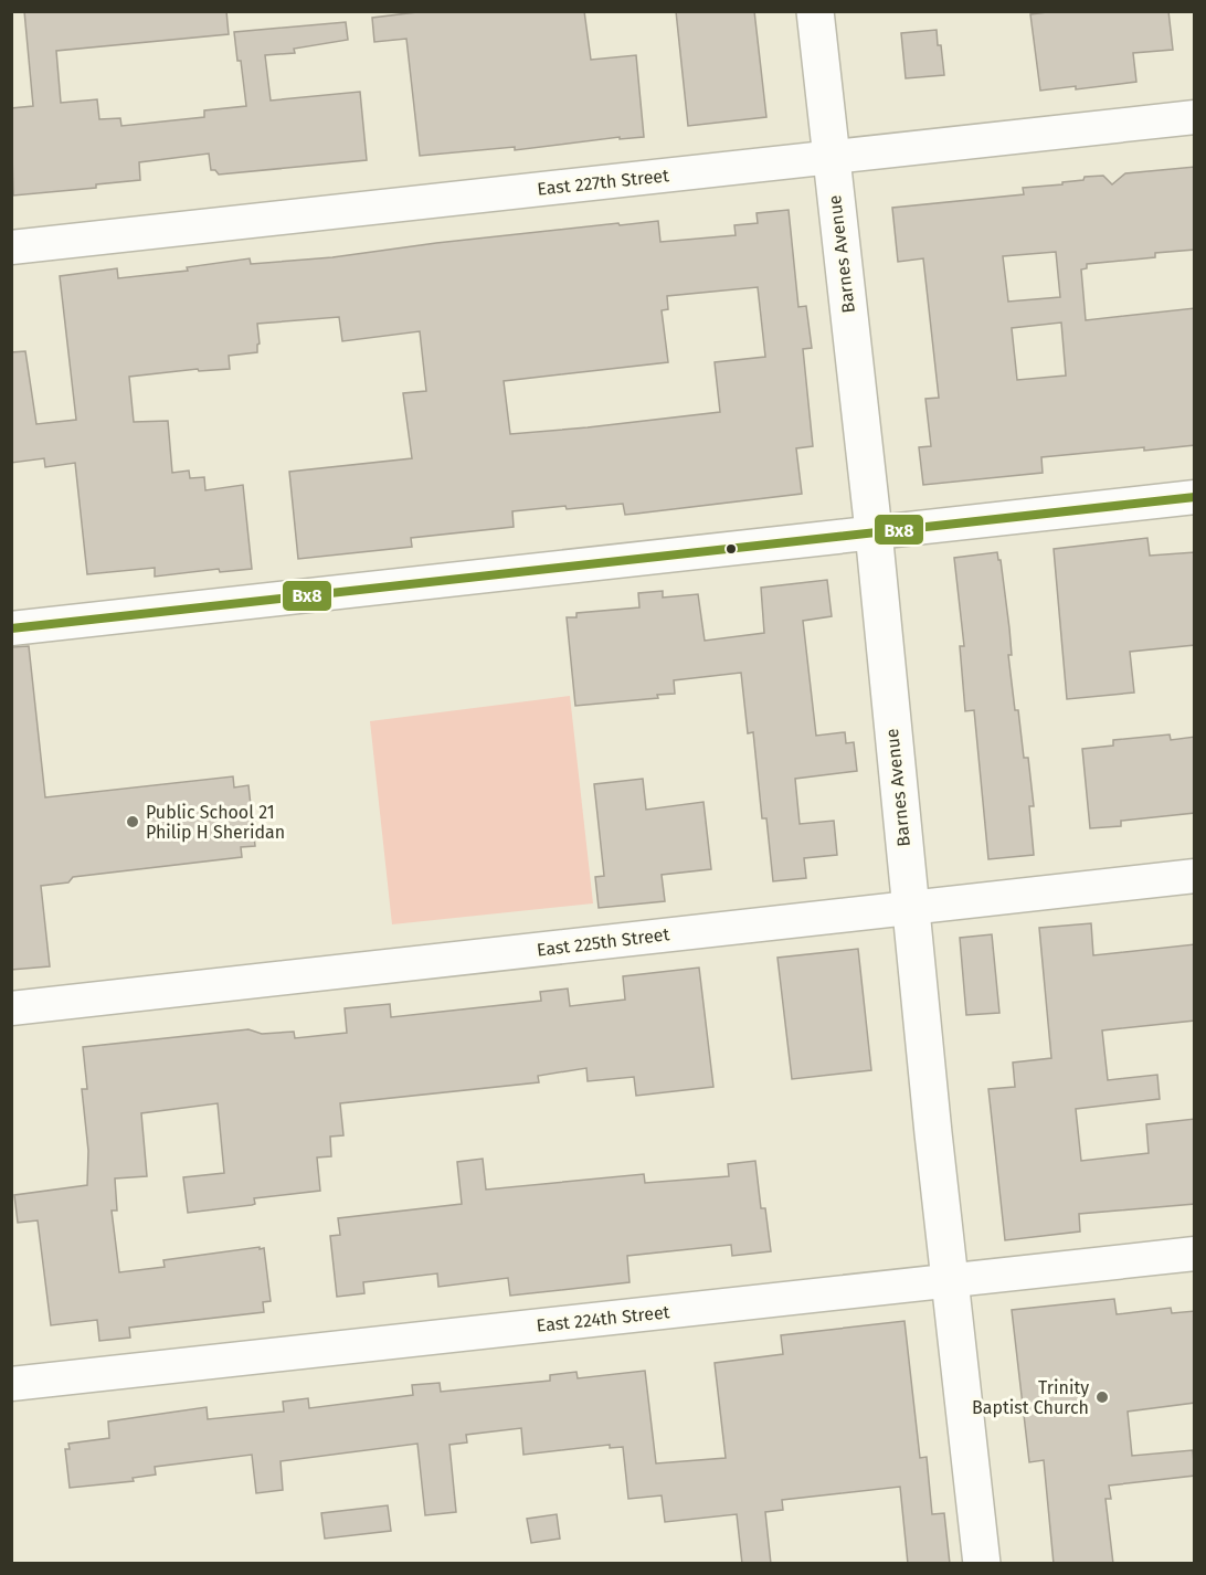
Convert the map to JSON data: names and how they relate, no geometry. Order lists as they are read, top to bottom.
{
  "streets": {
    "street": [
      "East 227th Street",
      "Barnes Avenue",
      "East 225th Street",
      "East 224th Street"
    ]
  },
  "crossings": [
    ["East 227th Street", "Barnes Avenue"],
    ["Barnes Avenue", "East 225th Street"],
    ["Barnes Avenue", "East 224th Street"]
  ],
  "places": ["Public School 21 Philip H Sheridan", "Trinity Baptist Church"],
  "lines": ["transit line Bx8"]
}
